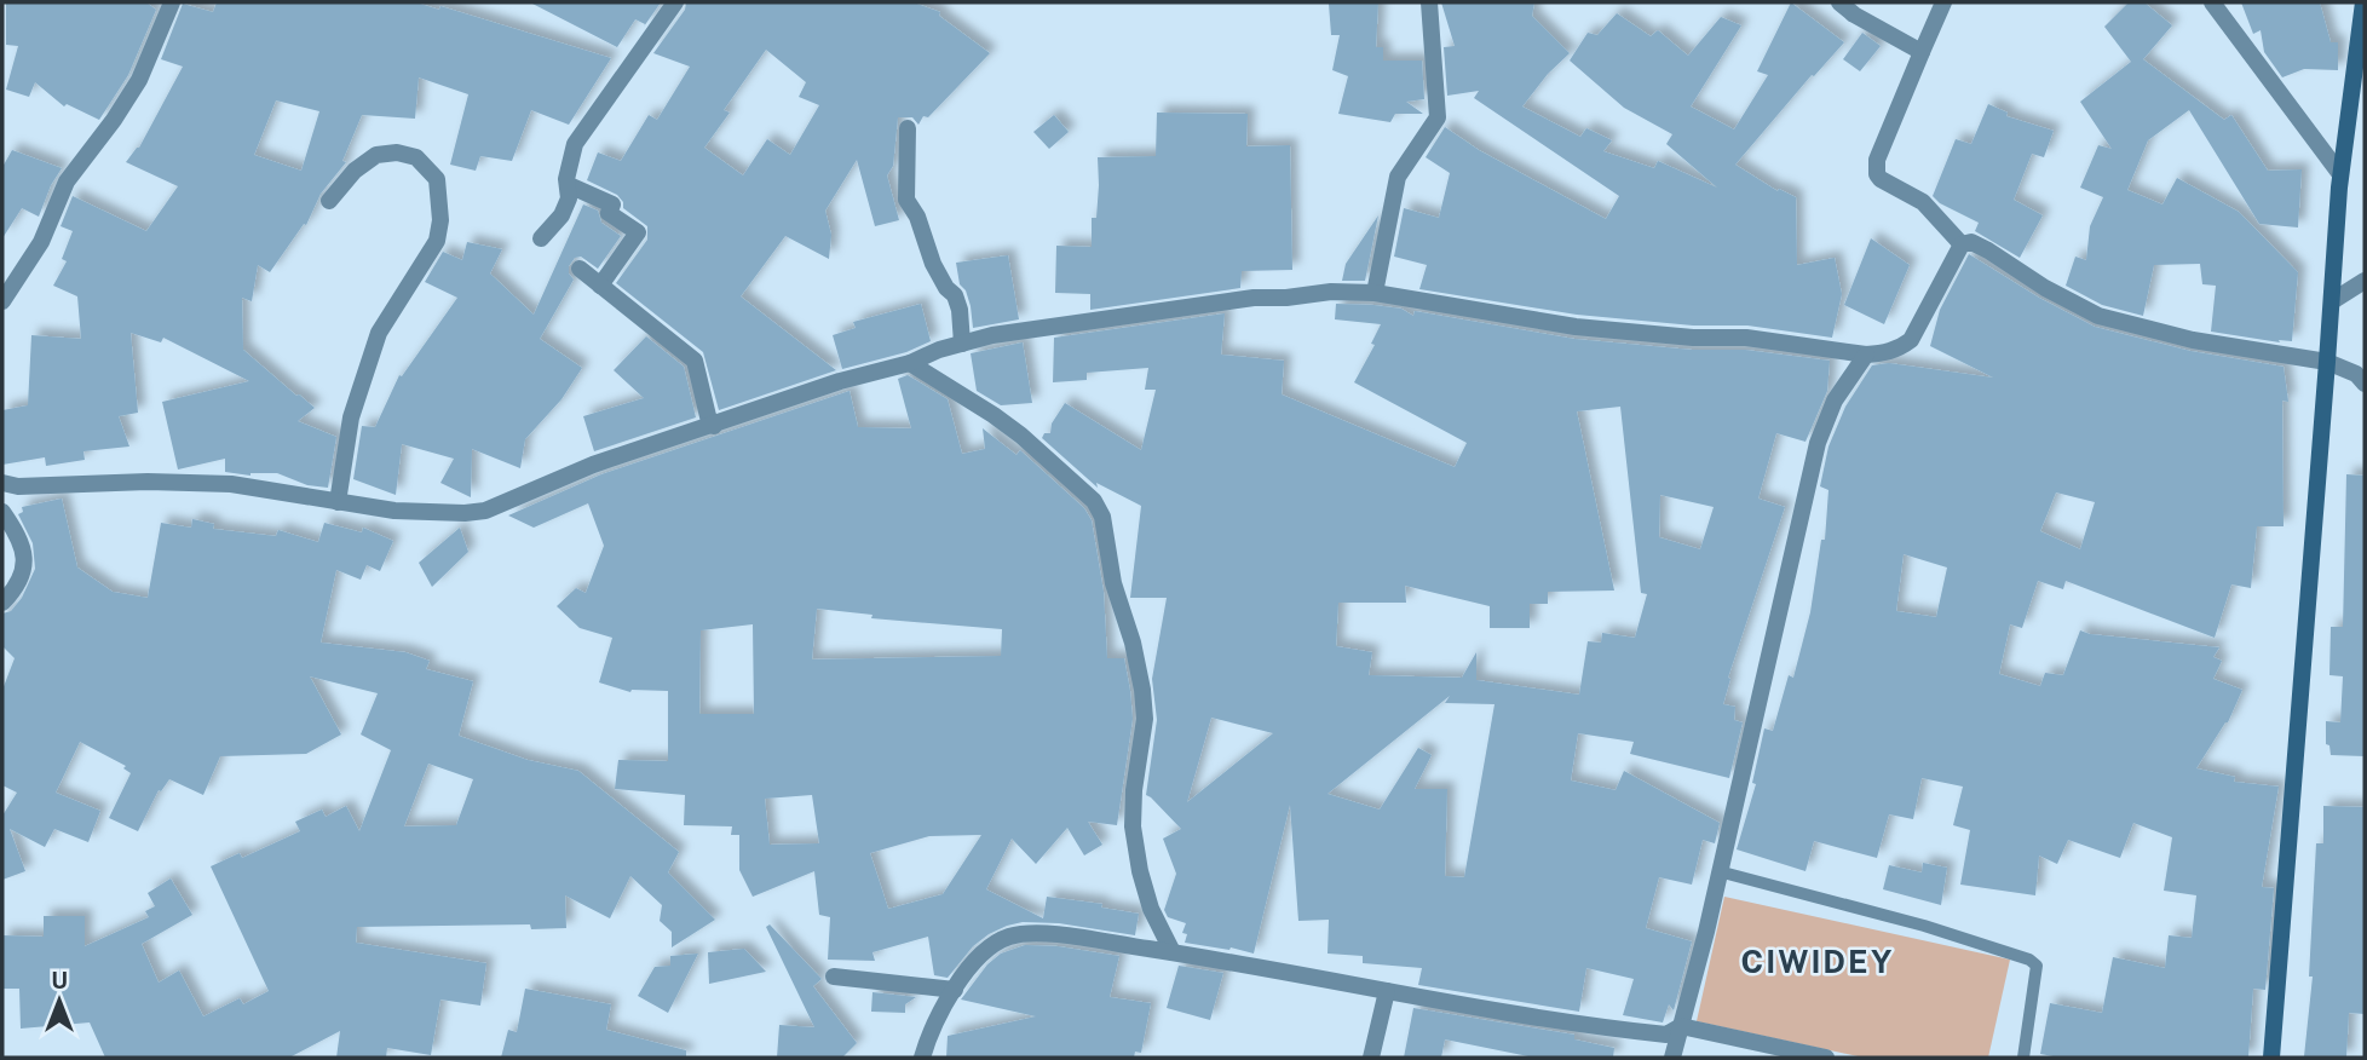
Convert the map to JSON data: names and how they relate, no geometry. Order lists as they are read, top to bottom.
{
  "districts": ["CIWIDEY"],
  "north": "top"
}
